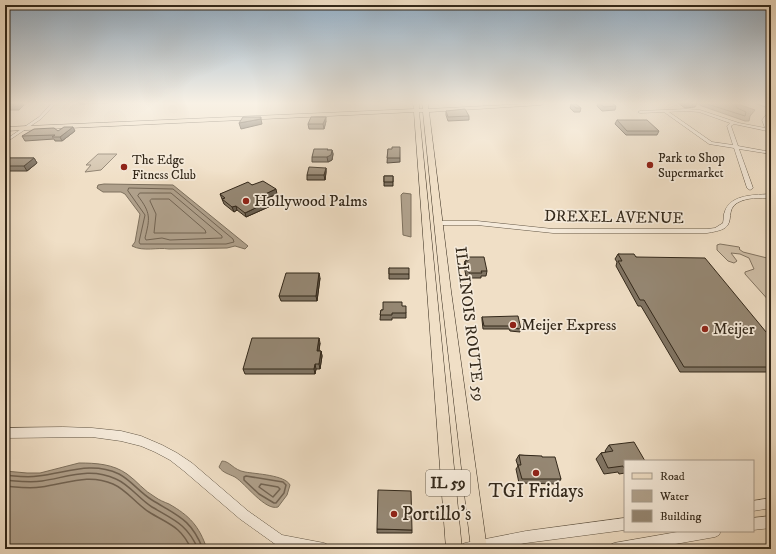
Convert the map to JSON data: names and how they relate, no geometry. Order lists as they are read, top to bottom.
{
  "streets": {
    "main road": ["ILLINOIS ROUTE 59", "IL 59"],
    "street": ["DREXEL AVENUE"]
  },
  "crossings": [
    ["DREXEL AVENUE", "ILLINOIS ROUTE 59"],
    ["ILLINOIS ROUTE 59", "IL 59"]
  ],
  "places": [
    "Park to Shop Supermarket",
    "The Edge Fitness Club",
    "Hollywood Palms",
    "Meijer Express",
    "Meijer",
    "TGI Fridays",
    "Portillo's"
  ],
  "legend": ["Road", "Water", "Building"]
}
